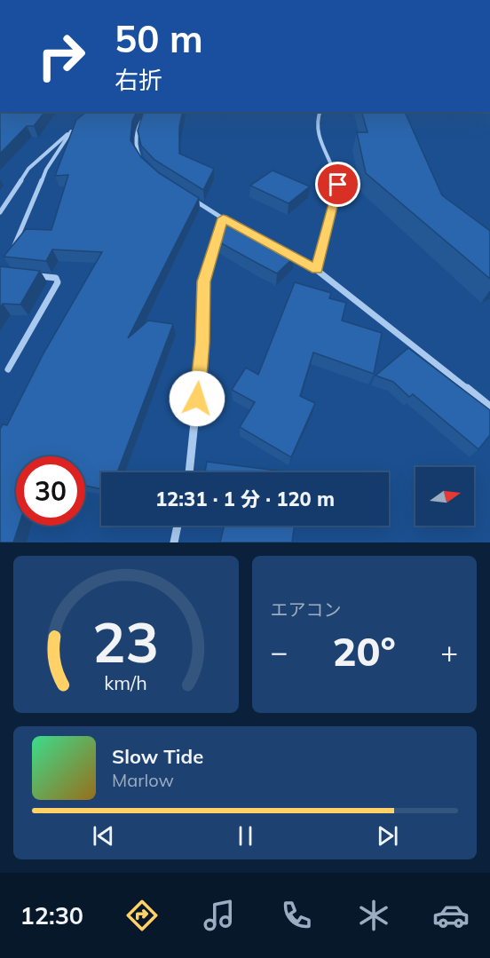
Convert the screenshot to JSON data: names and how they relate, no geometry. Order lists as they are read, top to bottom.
{
  "north": "right",
  "page": {
    "turn": ["50 m", "右折"],
    "limit": "30",
    "trip": "12:31 · 1 分 · 120 m",
    "tile": "エアコン",
    "heat": ["−", "20°", "+"],
    "song": ["Slow Tide", "Marlow"],
    "tabs": "12:30",
    "gauge": ["23", "km/h"]
  }
}
